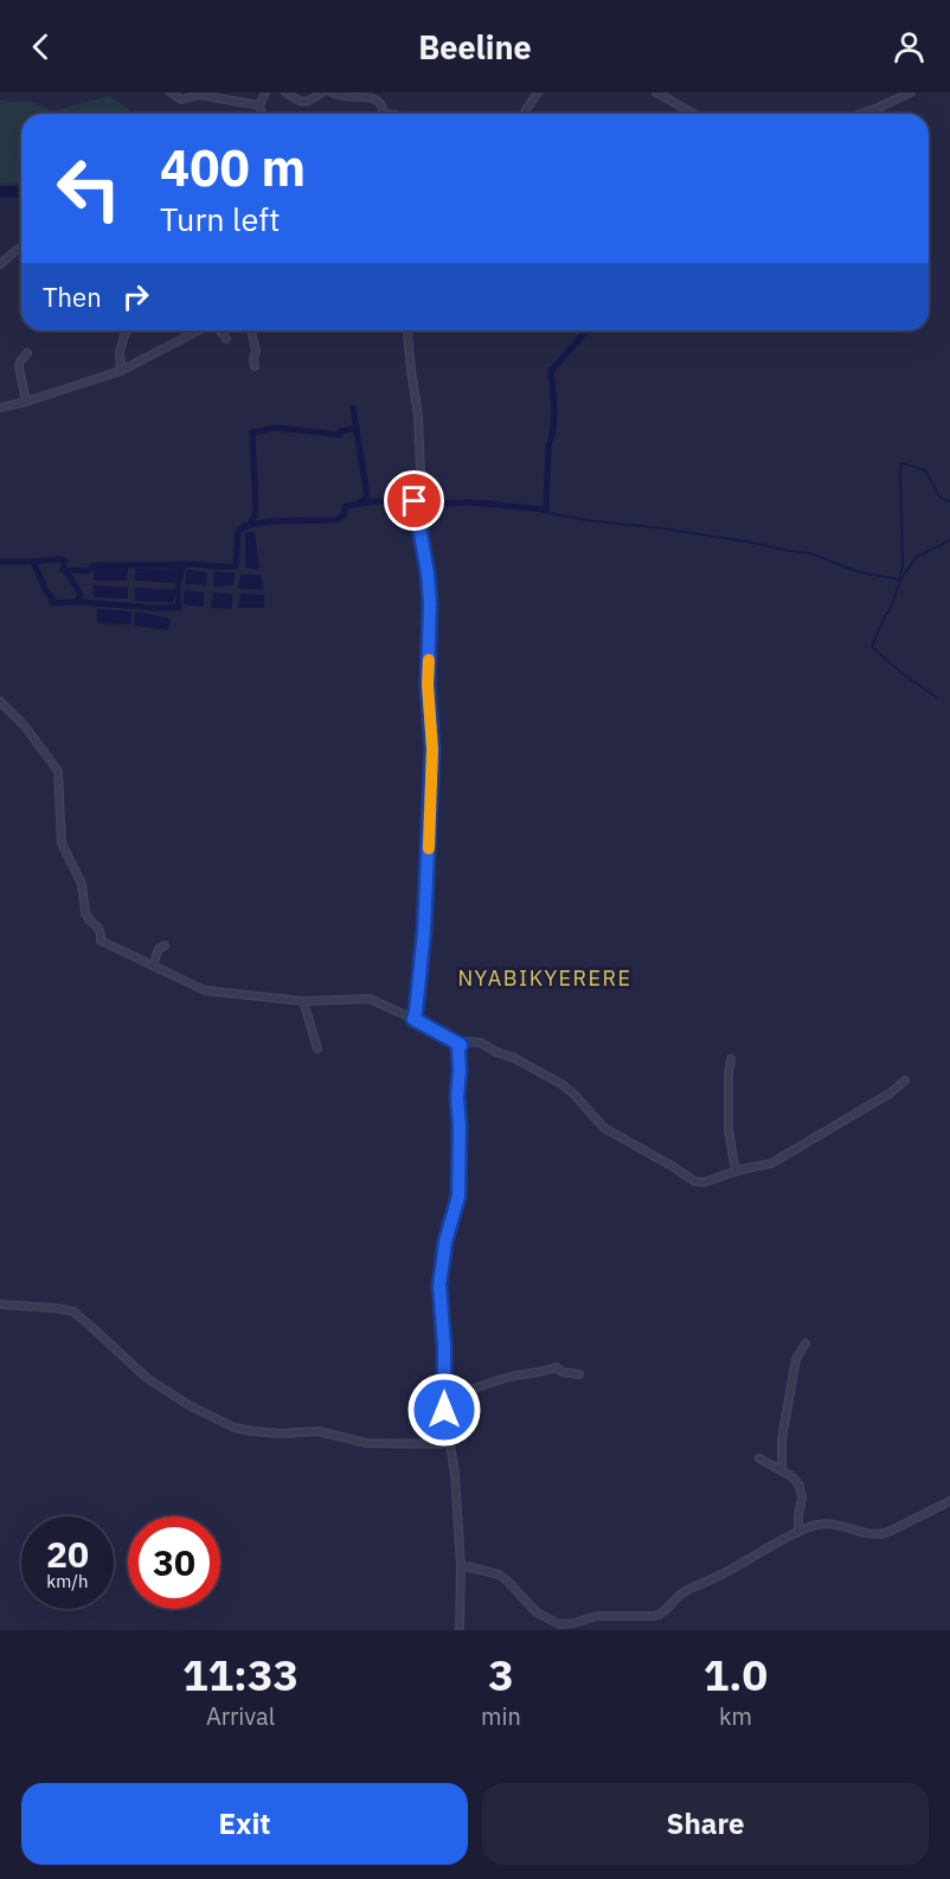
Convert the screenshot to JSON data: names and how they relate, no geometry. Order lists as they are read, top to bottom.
{
  "districts": ["NYABIKYERERE"],
  "page": {
    "header": "Beeline",
    "turn": ["400 m", "Turn left"],
    "then": "Then",
    "speed": "20 km/h",
    "limit": "30",
    "eta": [
      "11:33",
      "Arrival",
      "3",
      "min",
      "1.0",
      "km"
    ],
    "buttons": ["Exit", "Share"]
  }
}
